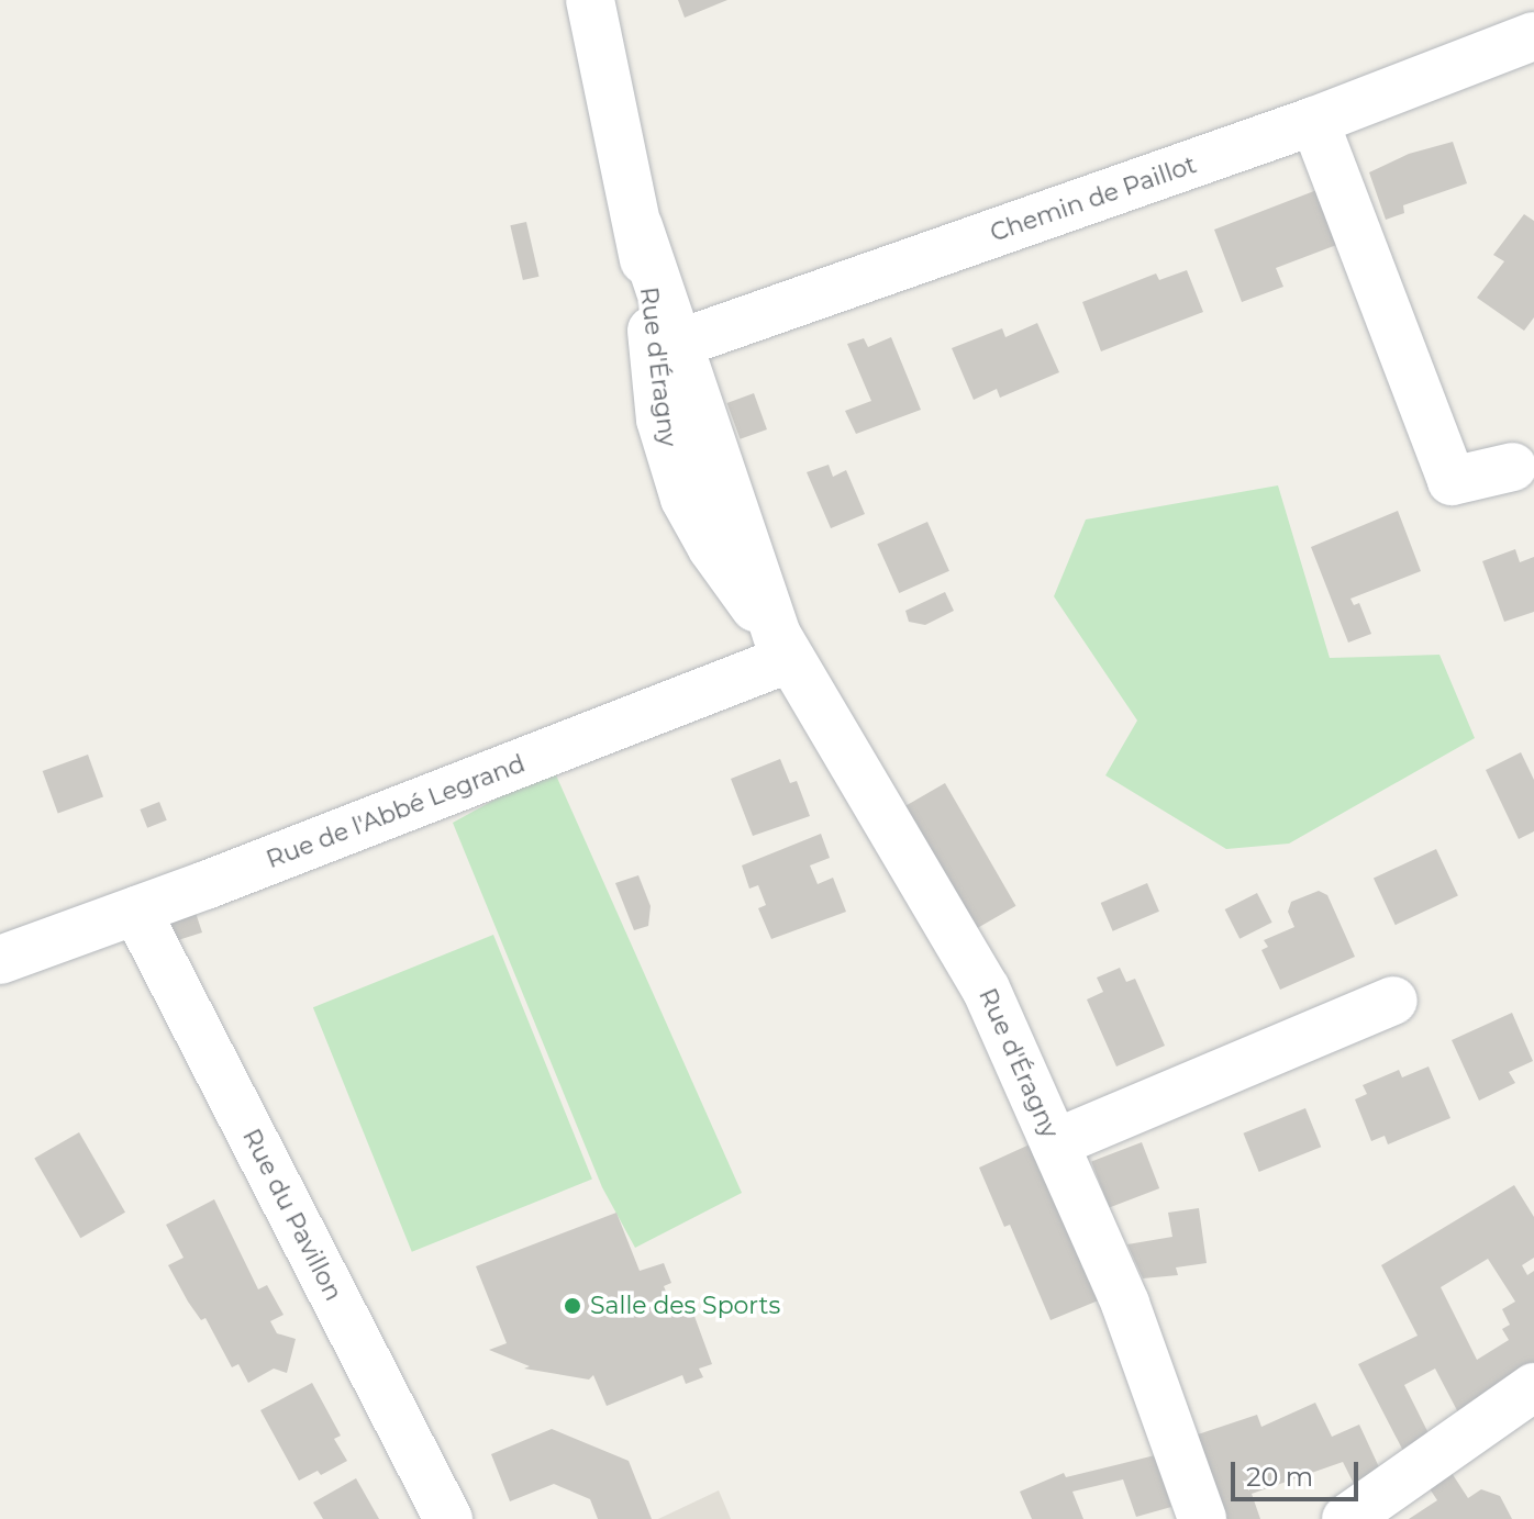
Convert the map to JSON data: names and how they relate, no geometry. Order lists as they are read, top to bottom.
{
  "streets": {
    "street": [
      "Chemin de Paillot",
      "Rue d'Éragny",
      "Rue de l'Abbé Legrand",
      "Rue du Pavillon"
    ]
  },
  "crossings": [
    ["Chemin de Paillot", "Rue d'Éragny"],
    ["Rue d'Éragny", "Rue de l'Abbé Legrand"],
    ["Rue de l'Abbé Legrand", "Rue du Pavillon"]
  ],
  "places": ["Salle des Sports"],
  "scale_bar": "20 m"
}
